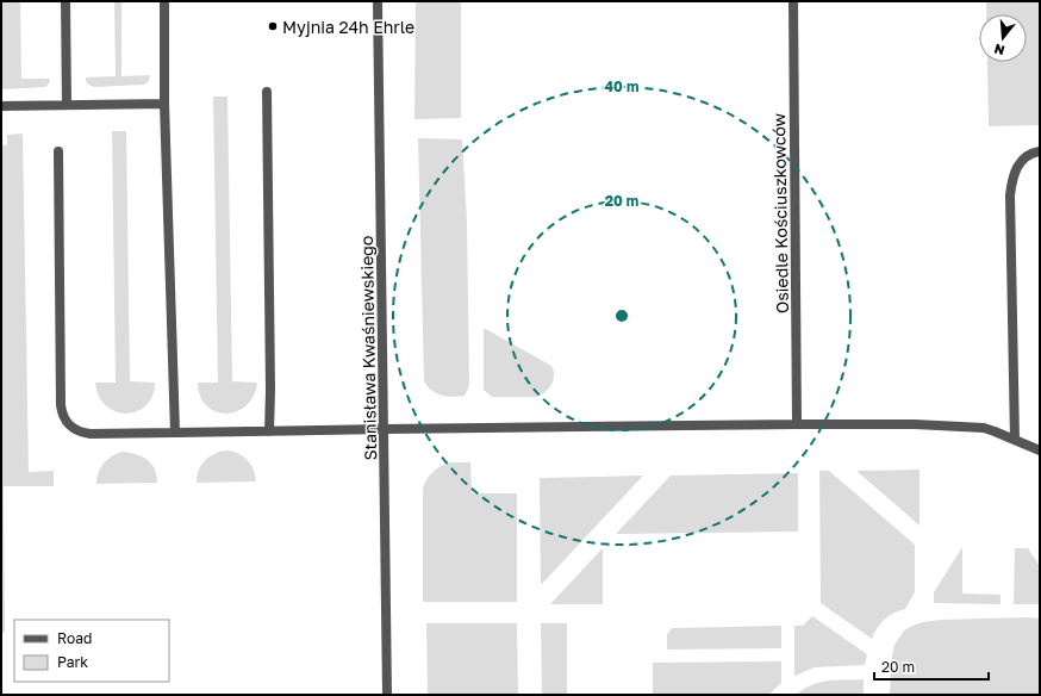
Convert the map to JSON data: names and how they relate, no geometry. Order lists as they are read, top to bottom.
{
  "streets": {
    "street": ["Osiedle Kościuszkowców", "Stanisława Kwaśniewskiego"]
  },
  "places": ["Myjnia 24h Ehrle"],
  "legend": ["Road", "Park"],
  "scale_bar": "20 m",
  "north": "bottom",
  "rings": ["40 m", "20 m"]
}
